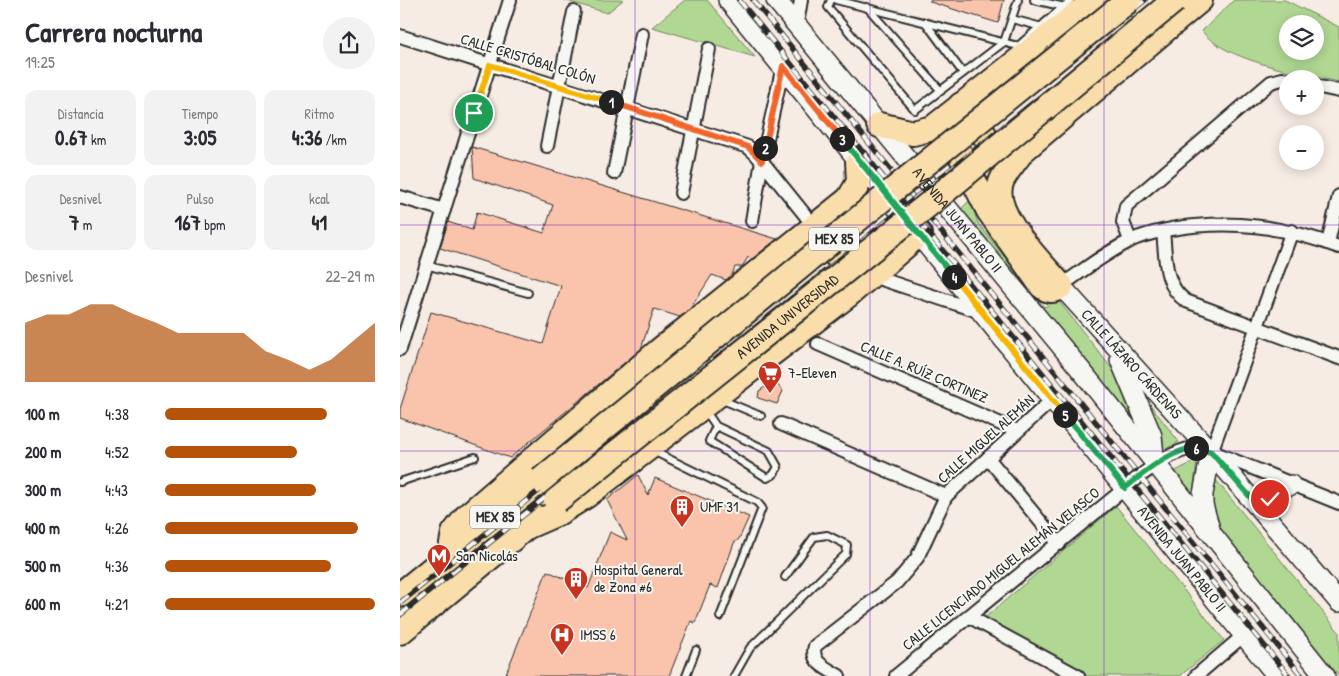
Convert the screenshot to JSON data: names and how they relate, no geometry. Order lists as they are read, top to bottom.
{
  "streets": {
    "highway": ["MEX 85", "AVENIDA UNIVERSIDAD"],
    "street": [
      "CALLE CRISTÓBAL COLÓN",
      "AVENIDA JUAN PABLO II",
      "CALLE LÁZARO CÁRDENAS",
      "CALLE A. RUÍZ CORTINEZ",
      "CALLE MIGUEL ALEMÁN",
      "CALLE LICENCIADO MIGUEL ALEMÁN VELASCO"
    ]
  },
  "crossings": [
    ["AVENIDA JUAN PABLO II", "CALLE MIGUEL ALEMÁN"],
    ["AVENIDA JUAN PABLO II", "CALLE LICENCIADO MIGUEL ALEMÁN VELASCO"],
    ["CALLE LÁZARO CÁRDENAS", "CALLE LICENCIADO MIGUEL ALEMÁN VELASCO"],
    ["CALLE A. RUÍZ CORTINEZ", "CALLE MIGUEL ALEMÁN"]
  ],
  "places": {
    "supermarket": ["7-Eleven"],
    "building": ["UMF 31", "Hospital General de Zona #6"],
    "metro station": ["San Nicolás"],
    "hospital": ["IMSS 6"]
  },
  "page": {
    "heading": ["Carrera nocturna", "19:25"],
    "map_buttons": ["+", "−"],
    "stats": [
      ["Distancia", "0.67 km"],
      ["Tiempo", "3:05"],
      ["Ritmo", "4:36 /km"],
      ["Desnivel", "7 m"],
      ["Pulso", "167 bpm"],
      ["kcal", "41"]
    ],
    "pins": [
      "1",
      "3",
      "2",
      "4",
      "5",
      "6"
    ],
    "chart": ["Desnivel", "22–29 m"],
    "list": [
      {
        "name": "100 m",
        "note": "4:38"
      },
      {
        "name": "200 m",
        "note": "4:52"
      },
      {
        "name": "300 m",
        "note": "4:43"
      },
      {
        "name": "400 m",
        "note": "4:26"
      },
      {
        "name": "500 m",
        "note": "4:36"
      },
      {
        "name": "600 m",
        "note": "4:21"
      }
    ]
  }
}
